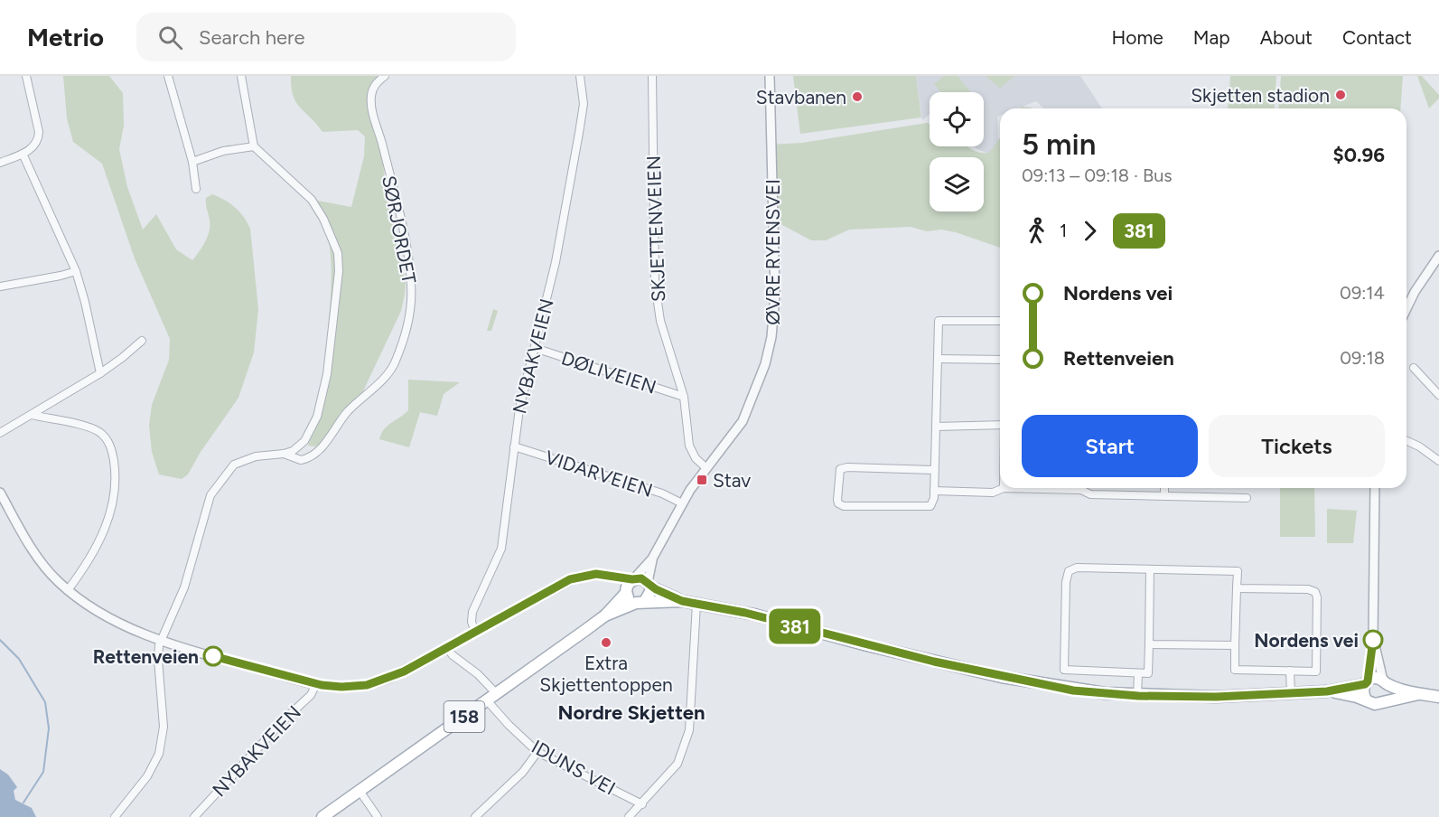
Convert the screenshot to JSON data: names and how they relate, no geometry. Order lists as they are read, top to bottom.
{
  "streets": {
    "main road": ["158"],
    "street": [
      "SKJETTENVEIEN",
      "SØRJORDET",
      "ØVRE RYENSVEI",
      "NYBAKVEIEN",
      "DØLIVEIEN",
      "VIDARVEIEN",
      "IDUNS VEI"
    ]
  },
  "crossings": [
    ["SKJETTENVEIEN", "ØVRE RYENSVEI"],
    ["SKJETTENVEIEN", "DØLIVEIEN"],
    ["ØVRE RYENSVEI", "VIDARVEIEN"],
    ["ØVRE RYENSVEI", "158"],
    ["NYBAKVEIEN", "DØLIVEIEN"],
    ["NYBAKVEIEN", "VIDARVEIEN"],
    ["158", "IDUNS VEI"]
  ],
  "districts": ["Nordre Skjetten"],
  "places": {
    "other": [
      "Skjetten stadion",
      "Stavbanen",
      "Nordens vei",
      "Extra Skjettentoppen",
      "Rettenveien"
    ],
    "transit": ["Stav"]
  },
  "lines": ["bus line 381"],
  "page": {
    "header": "Metrio",
    "search": "Search here",
    "nav": [
      "Home",
      "Map",
      "About",
      "Contact"
    ],
    "on_map": "381",
    "heading": ["5 min", "09:13 – 09:18 · Bus", "$0.96"],
    "legs": ["1", "381"],
    "list": [
      {
        "name": "Nordens vei",
        "value": "09:14"
      },
      {
        "name": "Rettenveien",
        "value": "09:18"
      }
    ],
    "buttons": ["Start", "Tickets"]
  }
}
